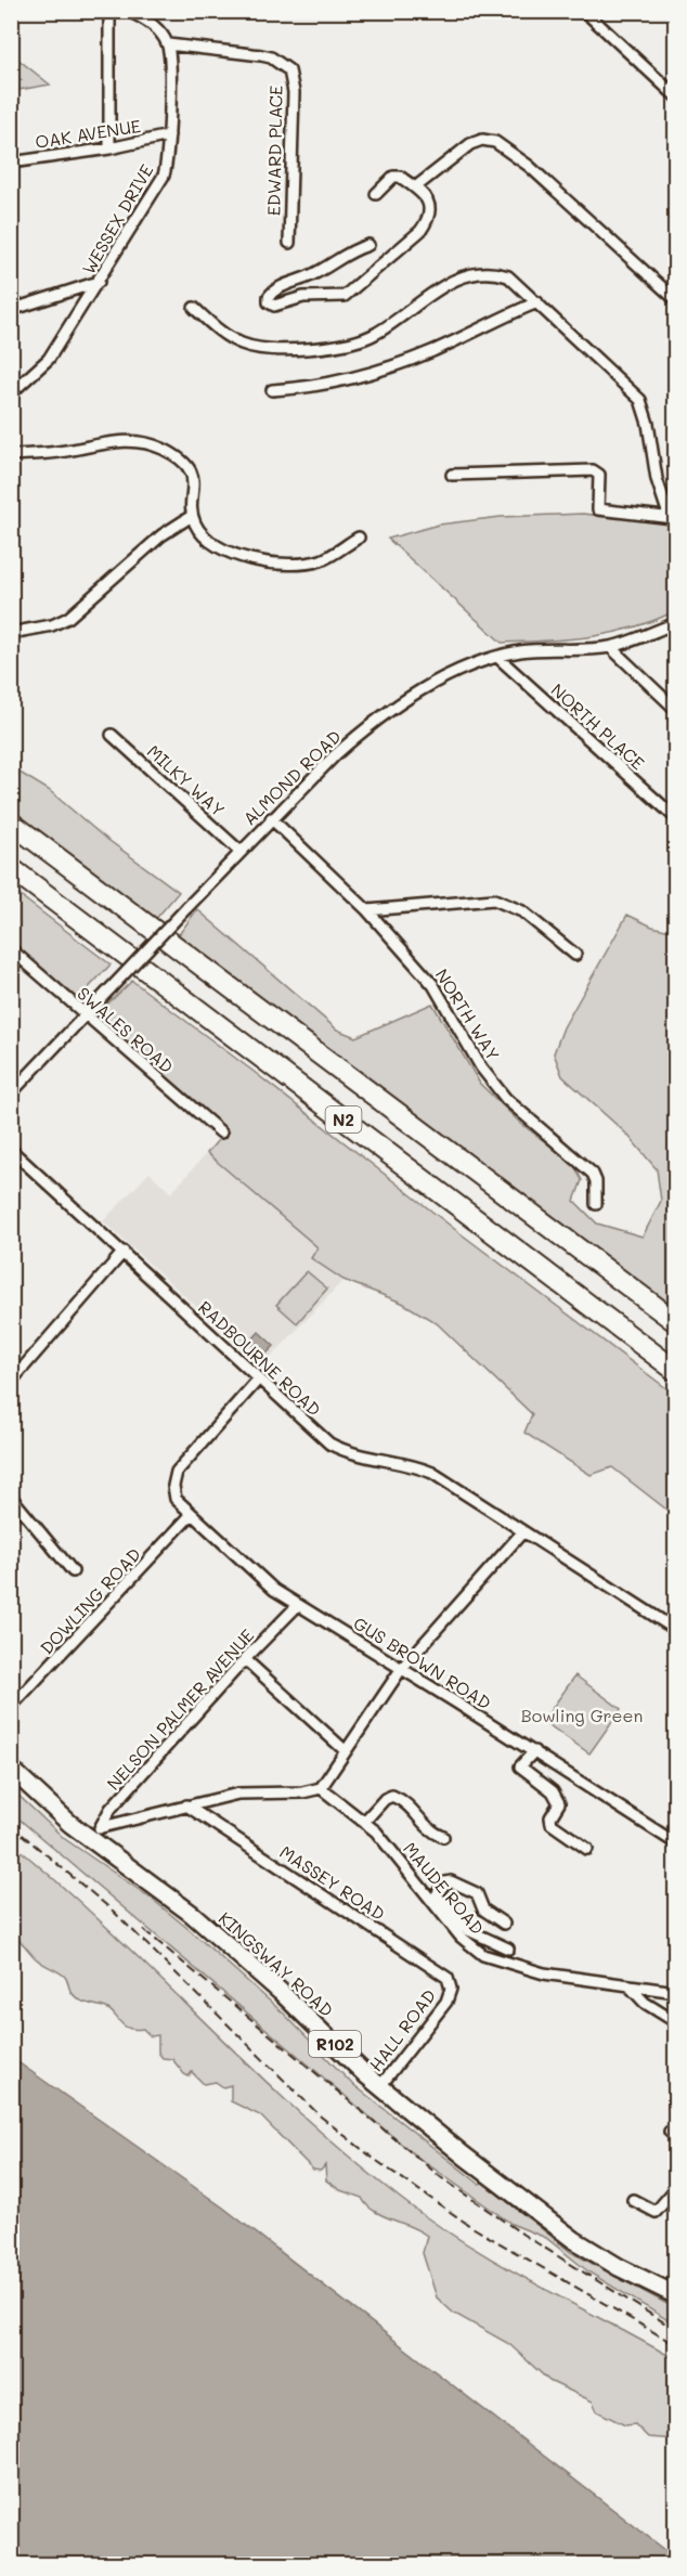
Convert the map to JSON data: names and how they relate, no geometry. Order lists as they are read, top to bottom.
{
  "streets": {
    "highway": ["N2"],
    "main road": ["KINGSWAY ROAD", "R102"],
    "street": [
      "OAK AVENUE",
      "EDWARD PLACE",
      "WESSEX DRIVE",
      "NORTH PLACE",
      "ALMOND ROAD",
      "MILKY WAY",
      "NORTH WAY",
      "SWALES ROAD",
      "RADBOURNE ROAD",
      "DOWLING ROAD",
      "GUS BROWN ROAD",
      "NELSON PALMER AVENUE",
      "MASSEY ROAD",
      "MAUDE ROAD",
      "HALL ROAD"
    ]
  },
  "crossings": [
    ["OAK AVENUE", "WESSEX DRIVE"],
    ["EDWARD PLACE", "WESSEX DRIVE"],
    ["NORTH PLACE", "ALMOND ROAD"],
    ["ALMOND ROAD", "MILKY WAY"],
    ["ALMOND ROAD", "NORTH WAY"],
    ["ALMOND ROAD", "SWALES ROAD"],
    ["RADBOURNE ROAD", "GUS BROWN ROAD"],
    ["DOWLING ROAD", "GUS BROWN ROAD"],
    ["GUS BROWN ROAD", "NELSON PALMER AVENUE"],
    ["NELSON PALMER AVENUE", "KINGSWAY ROAD"],
    ["MASSEY ROAD", "HALL ROAD"],
    ["KINGSWAY ROAD", "HALL ROAD"]
  ],
  "parks": ["Bowling Green"]
}
